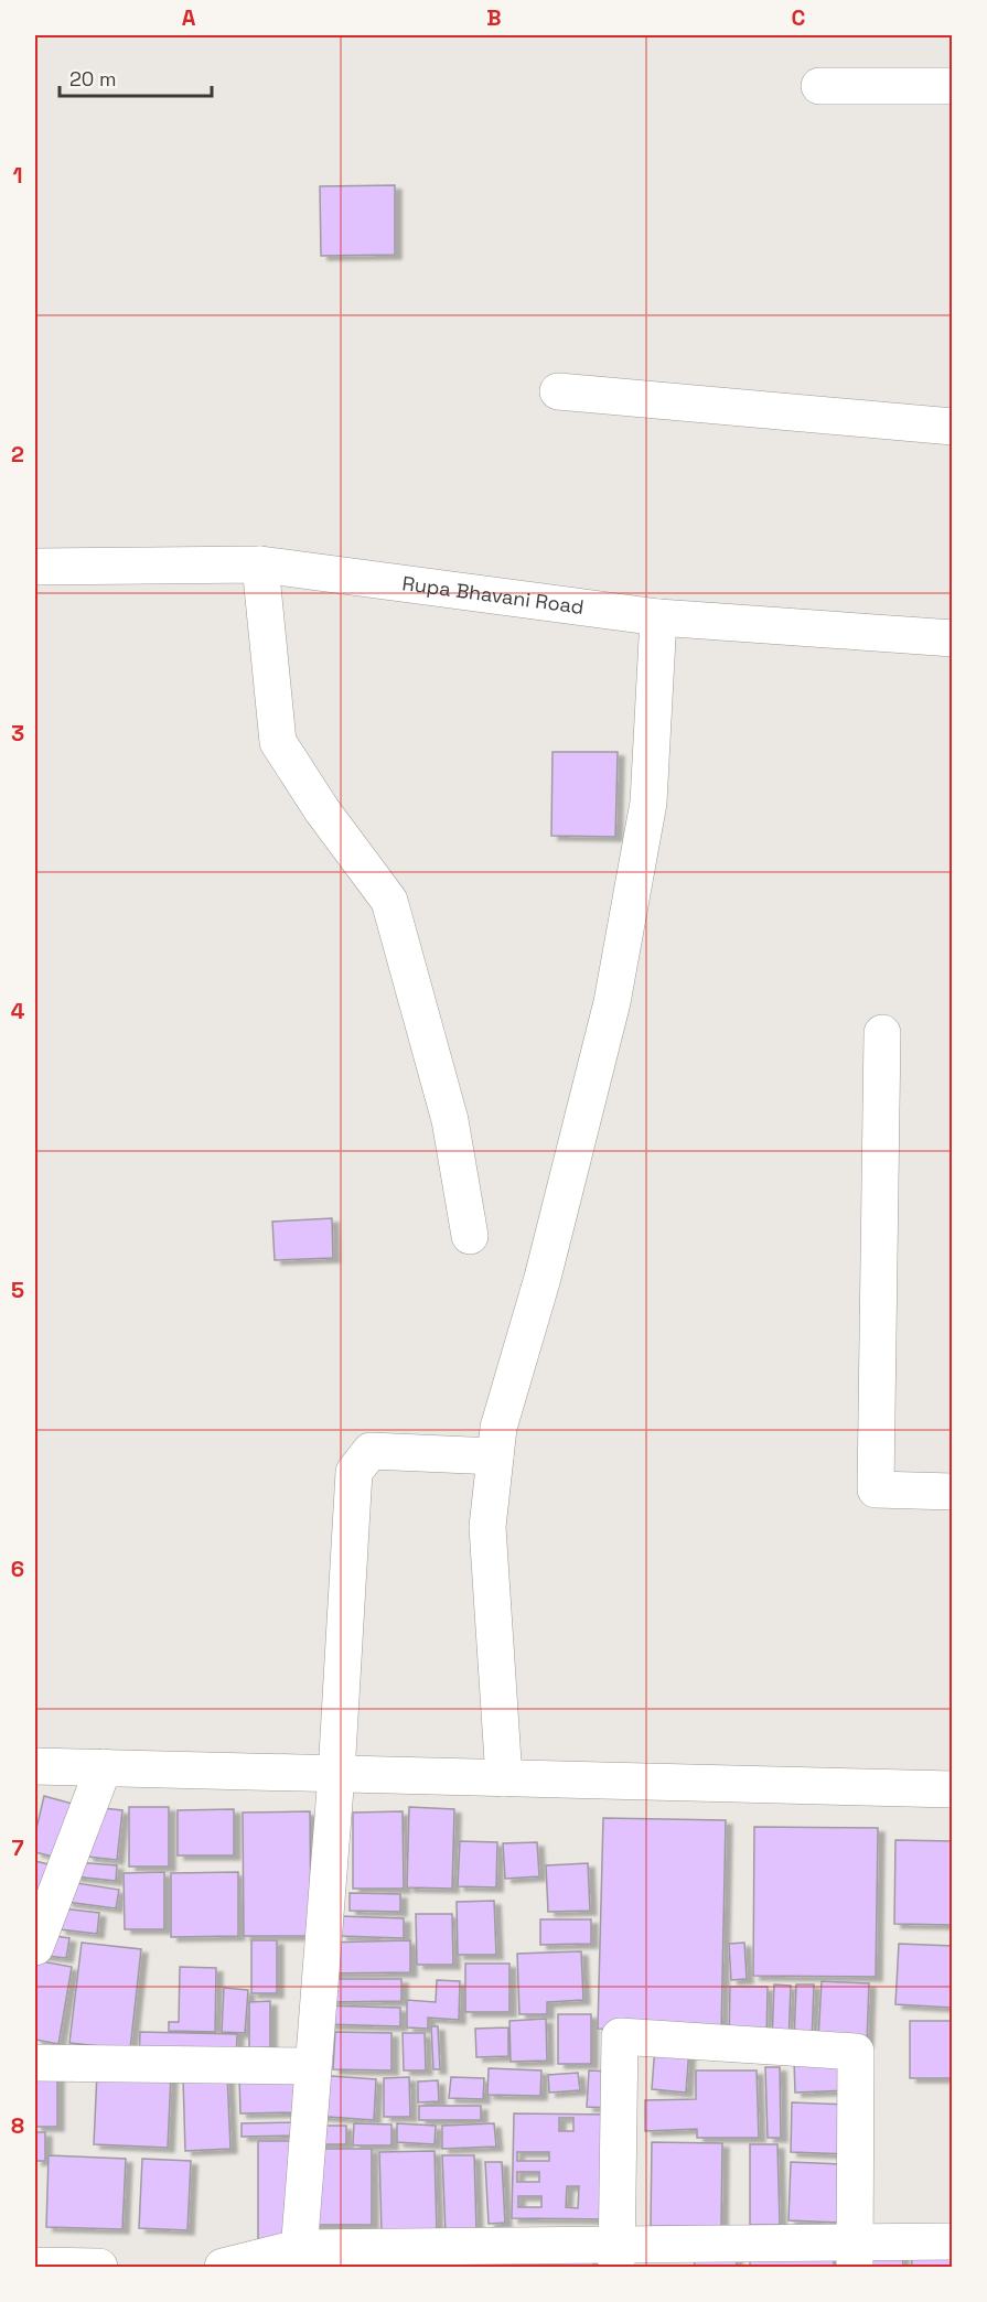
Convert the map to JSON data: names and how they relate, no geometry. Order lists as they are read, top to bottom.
{
  "streets": {
    "street": ["Rupa Bhavani Road"]
  },
  "scale_bar": "20 m",
  "grid": {
    "columns": ["A", "B", "C"],
    "rows": [
      "1",
      "2",
      "3",
      "4",
      "5",
      "6",
      "7",
      "8"
    ]
  }
}
